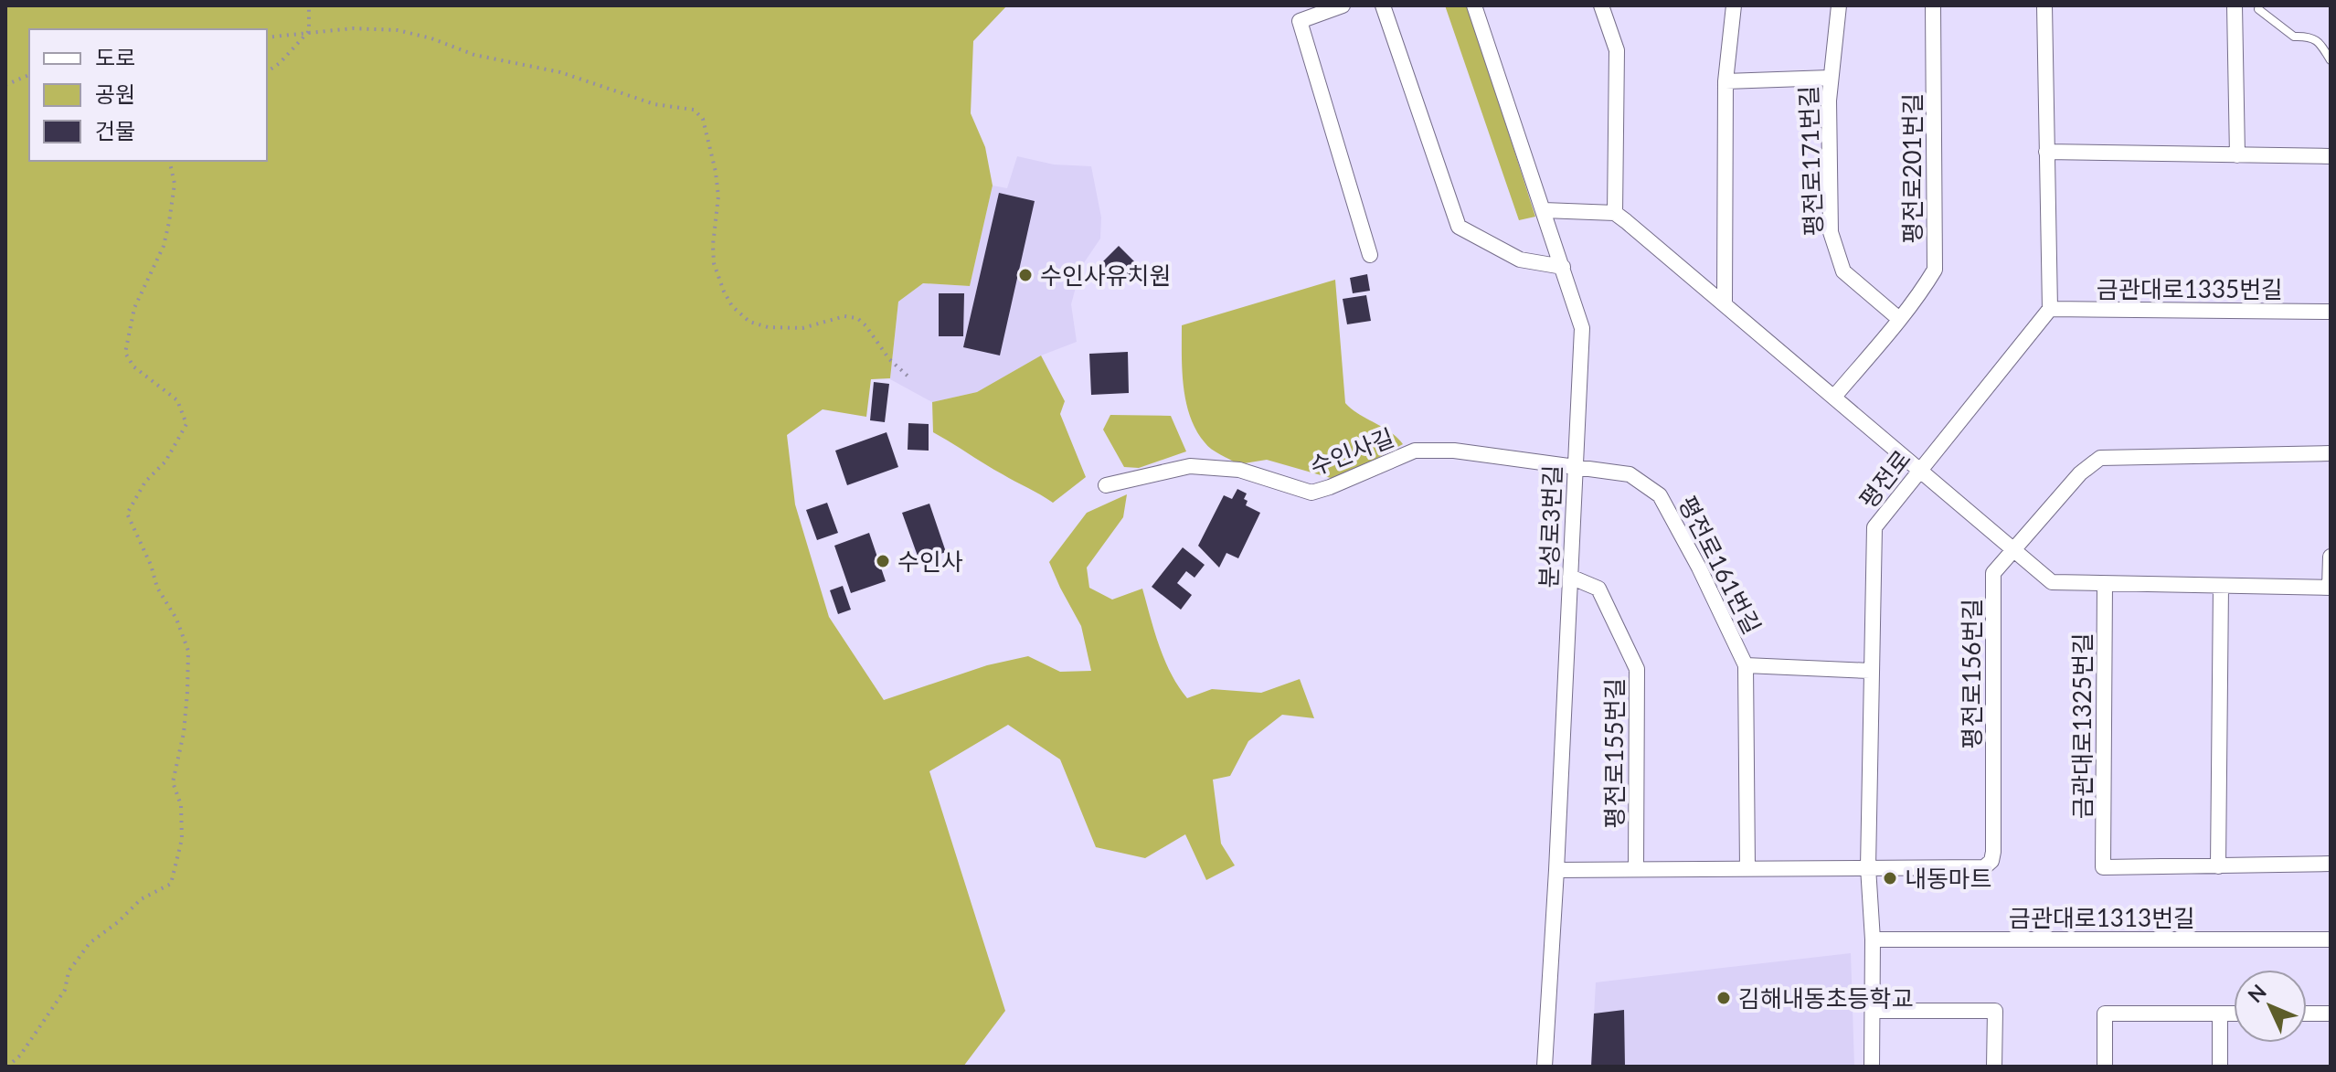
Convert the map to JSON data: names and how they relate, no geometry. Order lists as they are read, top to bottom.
{
  "streets": {
    "street": [
      "평전로171번길",
      "평전로201번길",
      "금관대로1335번길",
      "수인사길",
      "평전로",
      "분성로3번길",
      "평전로161번길",
      "평전로156번길",
      "금관대로1325번길",
      "평전로155번길",
      "금관대로1313번길"
    ]
  },
  "crossings": [
    ["평전로171번길", "평전로201번길"],
    ["금관대로1335번길", "평전로"],
    ["수인사길", "분성로3번길"],
    ["수인사길", "평전로161번길"],
    ["평전로", "평전로161번길"],
    ["평전로", "평전로156번길"],
    ["평전로", "금관대로1313번길"],
    ["분성로3번길", "평전로161번길"],
    ["분성로3번길", "평전로155번길"]
  ],
  "places": [
    "수인사유치원",
    "수인사",
    "내동마트",
    "김해내동초등학교"
  ],
  "legend": ["도로", "공원", "건물"],
  "north": "top left"
}
